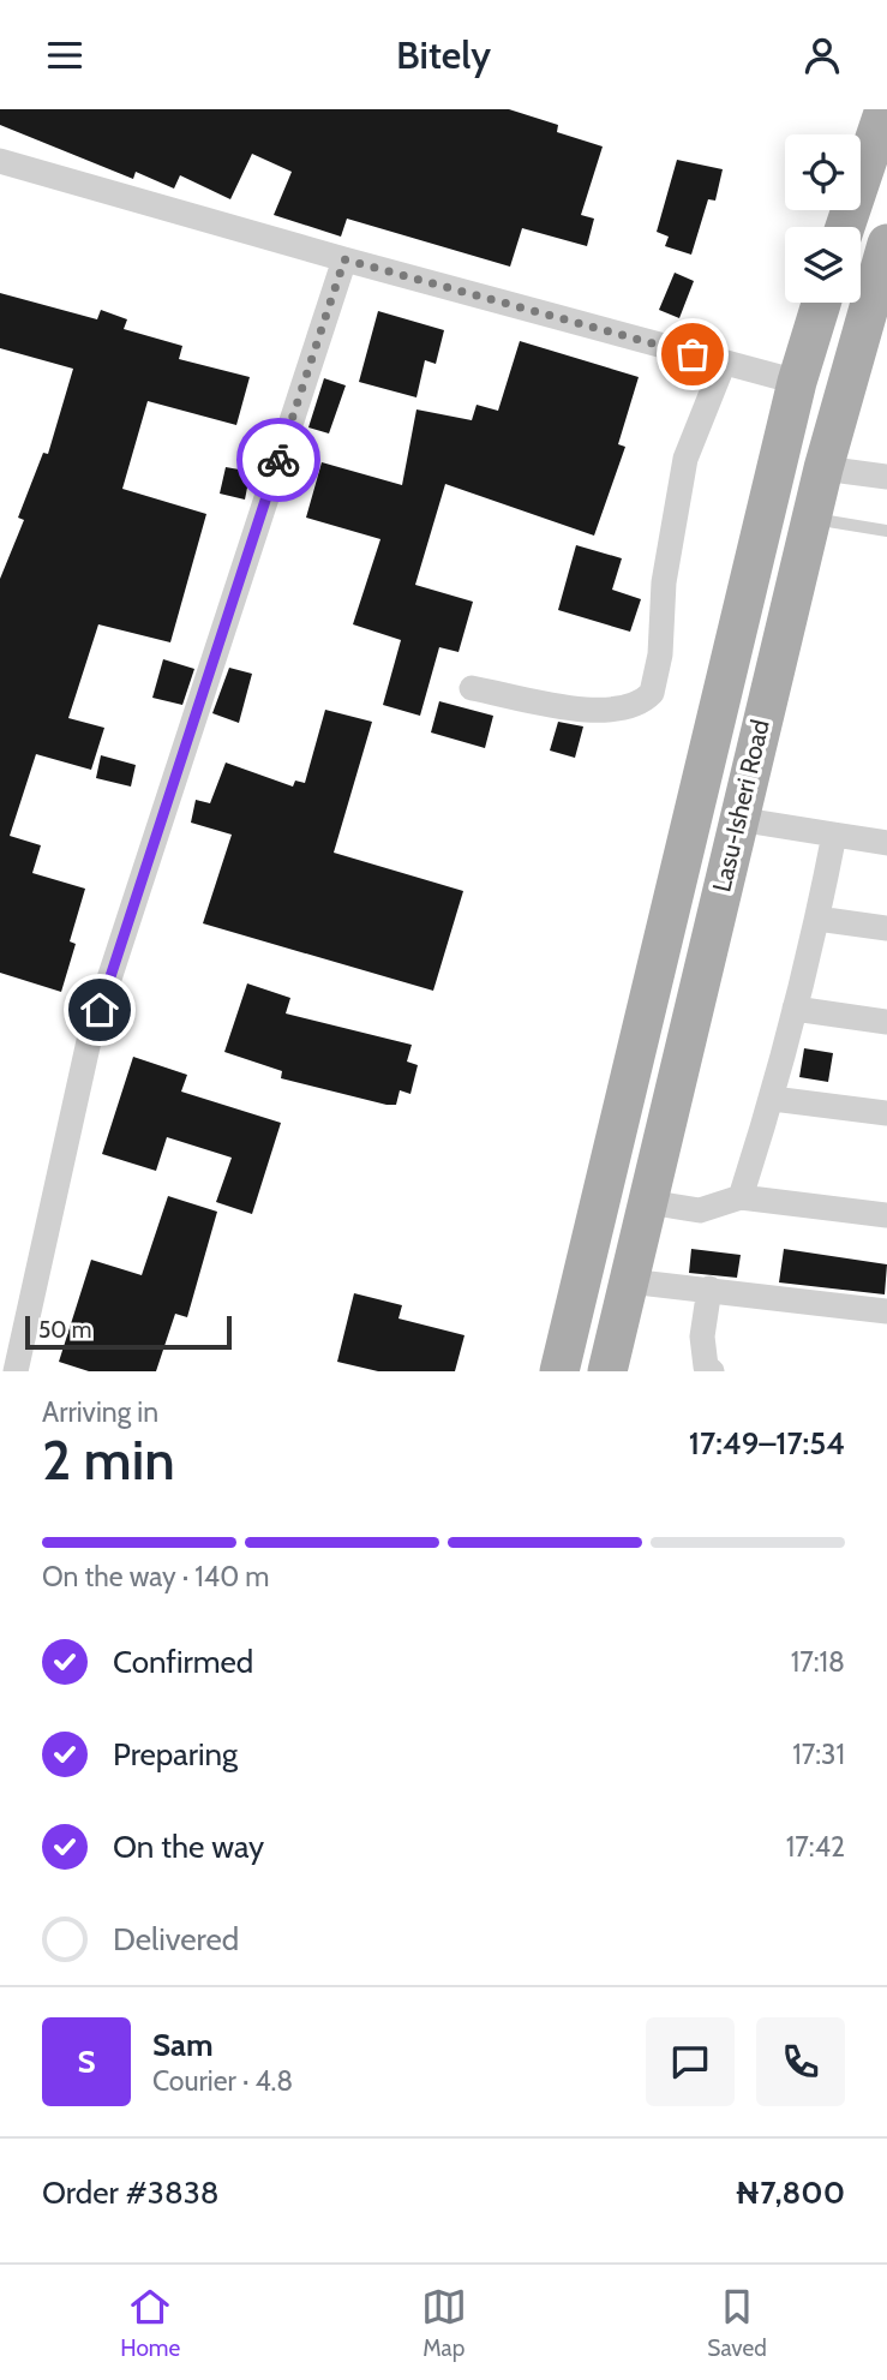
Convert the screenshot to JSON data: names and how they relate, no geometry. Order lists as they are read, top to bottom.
{
  "streets": {
    "main road": ["Lasu-Isheri Road"]
  },
  "scale_bar": "50 m",
  "page": {
    "header": "Bitely",
    "scale": "50 m",
    "heading": ["2 min", "Arriving in", "17:49–17:54"],
    "panel": [
      "Sam",
      "Courier · 4.8",
      "Order #3838",
      "₦7,800"
    ],
    "bar": "On the way · 140 m",
    "list": [
      ["Confirmed", "17:18"],
      ["Preparing", "17:31"],
      ["On the way", "17:42"],
      "Delivered"
    ],
    "round": "S",
    "tabs": ["Home", "Map", "Saved"]
  }
}
